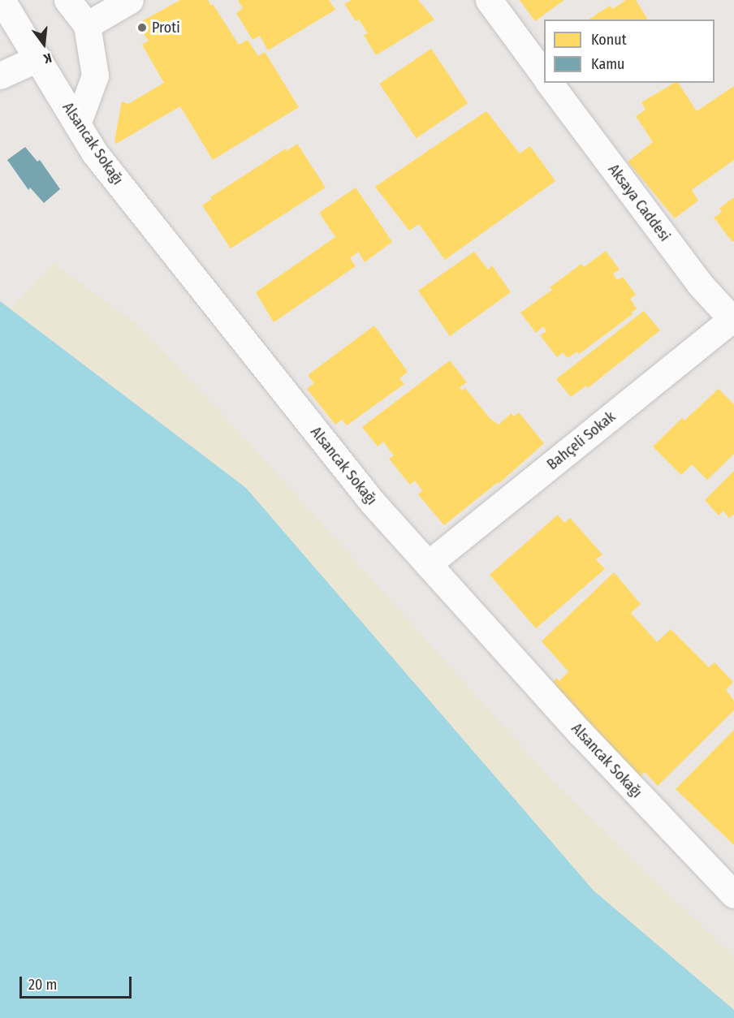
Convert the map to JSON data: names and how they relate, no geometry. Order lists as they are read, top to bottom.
{
  "streets": {
    "street": ["Alsancak Sokağı", "Aksaya Caddesi", "Bahçeli Sokak"]
  },
  "crossings": [
    ["Alsancak Sokağı", "Bahçeli Sokak"],
    ["Aksaya Caddesi", "Bahçeli Sokak"]
  ],
  "places": ["Proti"],
  "legend": ["Konut", "Kamu"],
  "scale_bar": "20 m",
  "north": "bottom"
}
